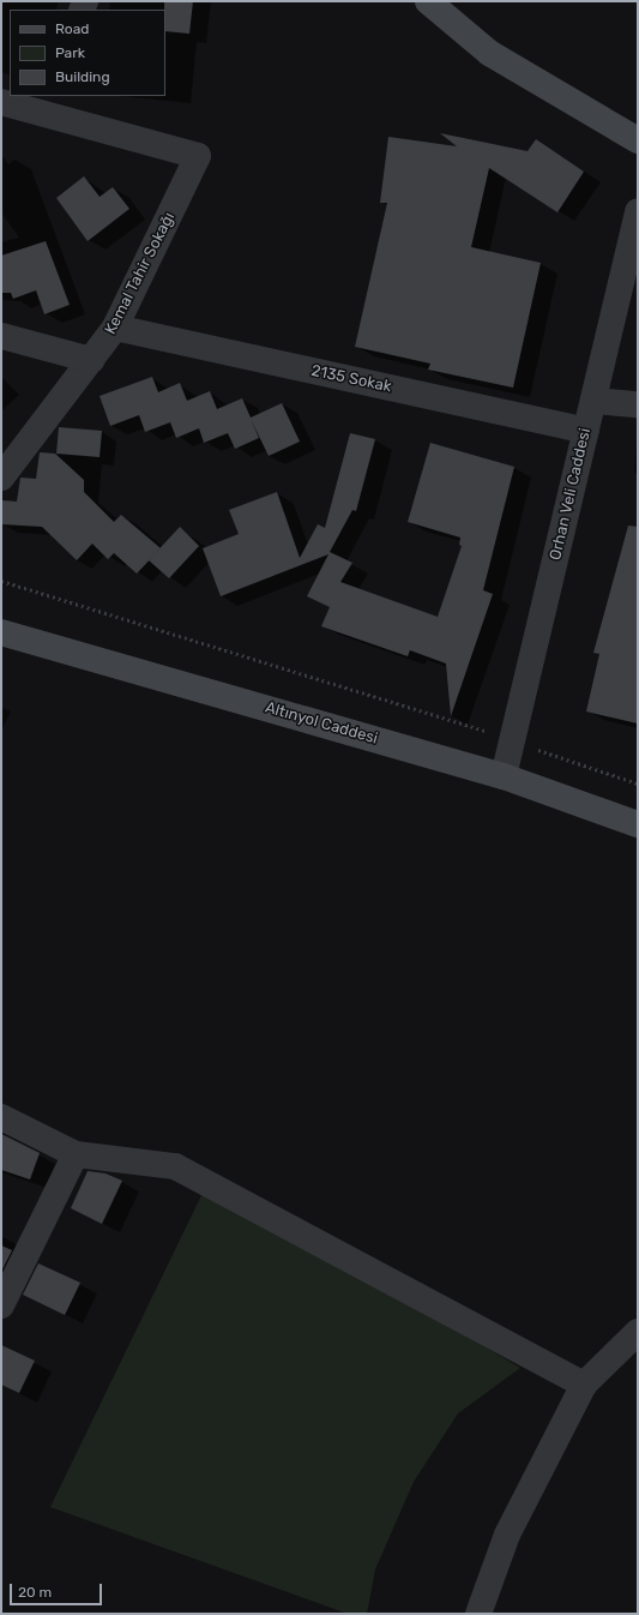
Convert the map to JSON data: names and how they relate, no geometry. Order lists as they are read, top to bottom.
{
  "streets": {
    "main road": ["Altınyol Caddesi"],
    "street": ["Kemal Tahir Sokağı", "2135 Sokak", "Orhan Veli Caddesi"]
  },
  "crossings": [
    ["Kemal Tahir Sokağı", "2135 Sokak"],
    ["2135 Sokak", "Orhan Veli Caddesi"],
    ["Orhan Veli Caddesi", "Altınyol Caddesi"]
  ],
  "legend": ["Road", "Park", "Building"],
  "scale_bar": "20 m"
}
